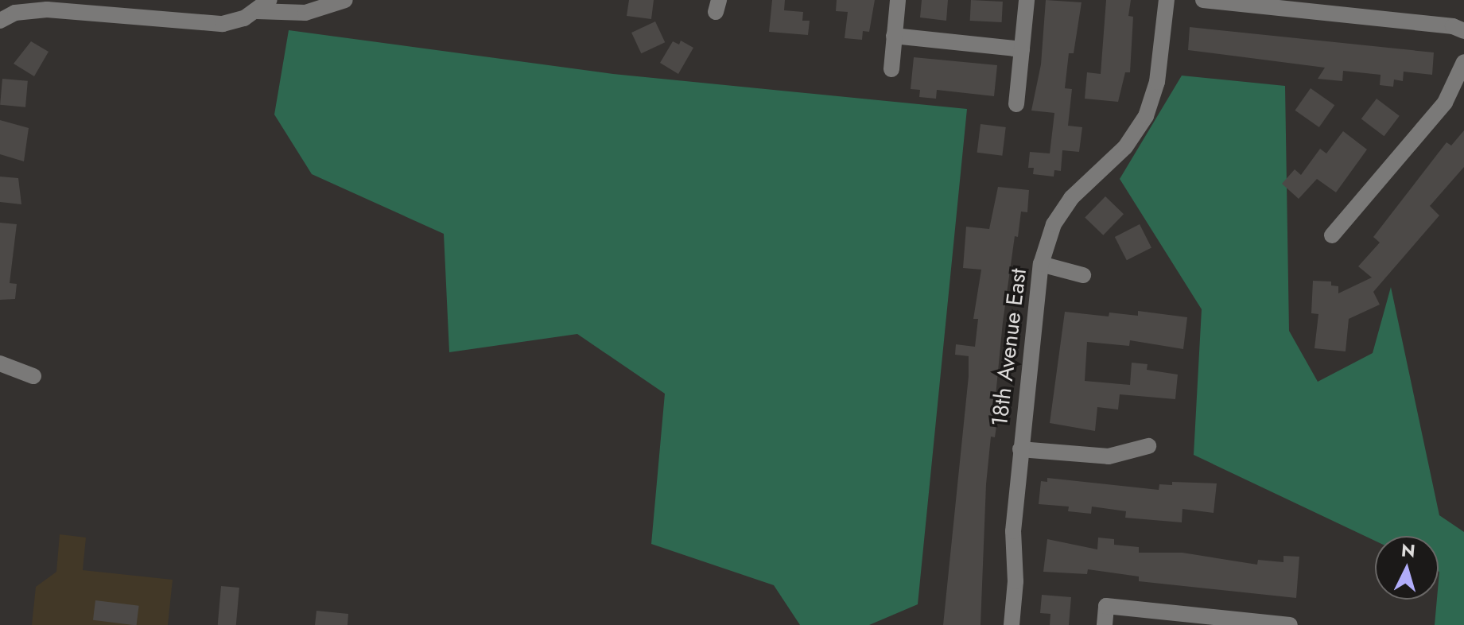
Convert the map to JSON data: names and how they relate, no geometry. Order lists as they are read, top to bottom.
{
  "streets": {
    "street": ["18th Avenue East"]
  },
  "north": "top"
}
